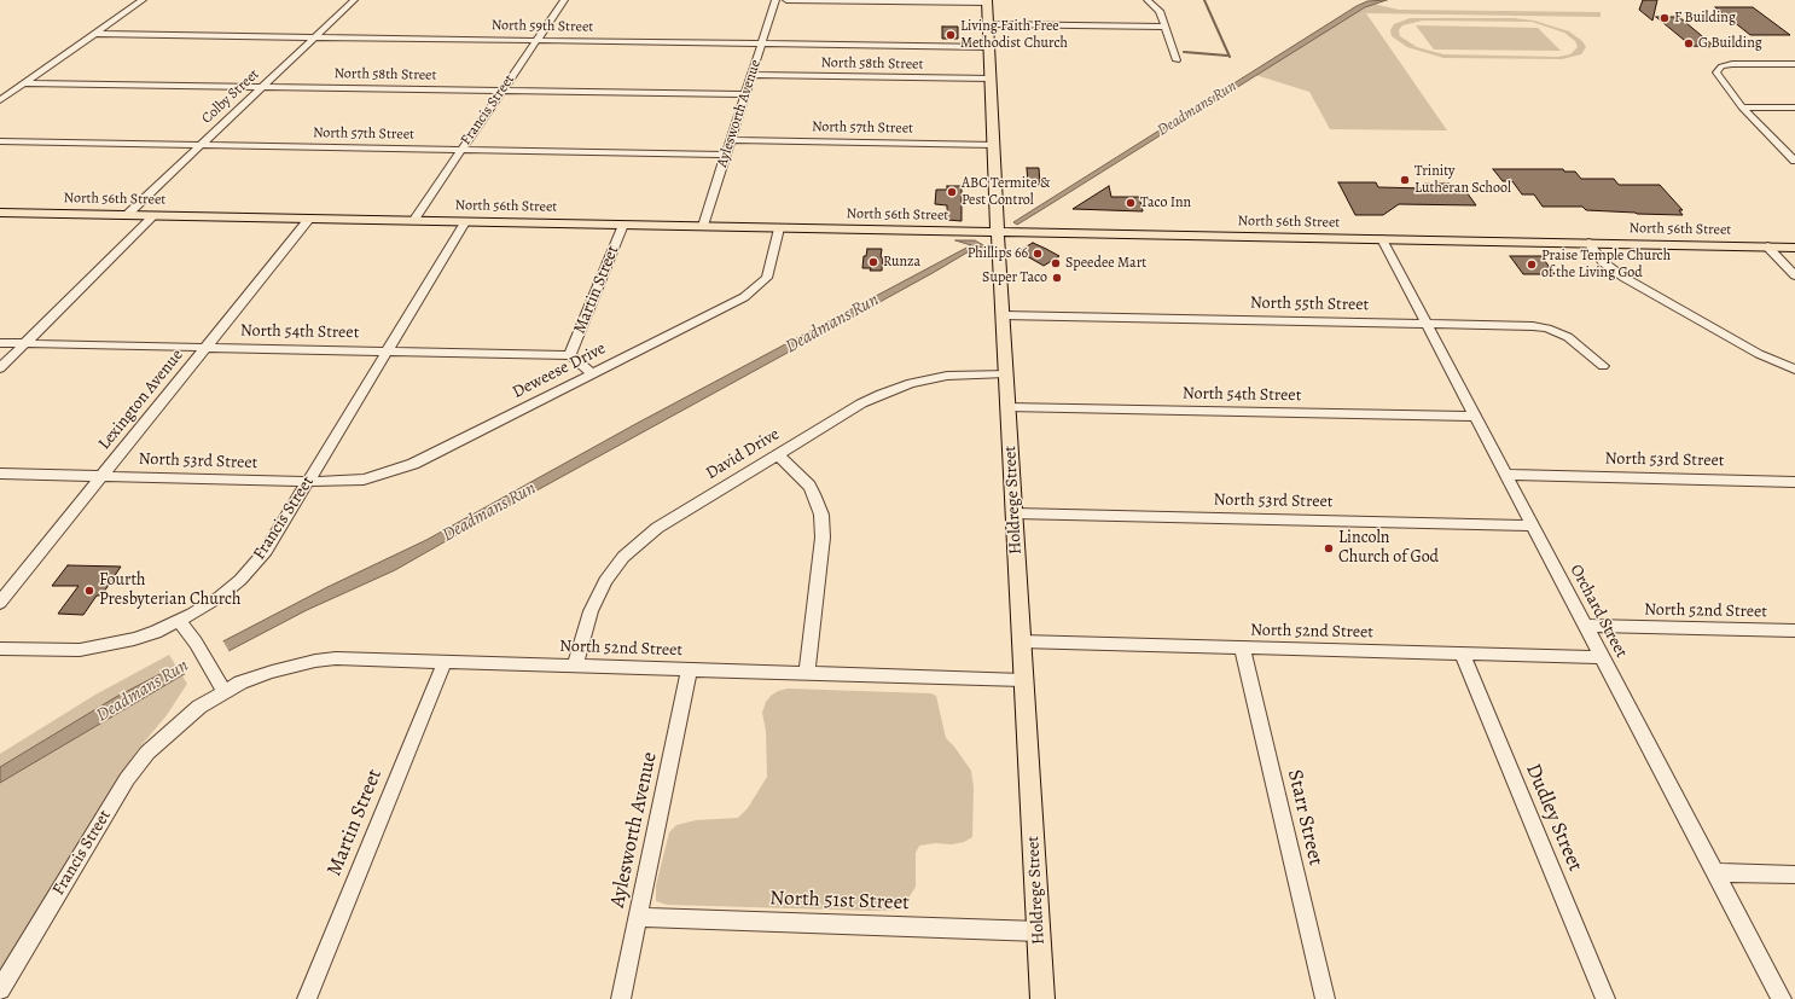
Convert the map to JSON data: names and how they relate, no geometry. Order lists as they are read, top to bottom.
{
  "streets": {
    "main road": ["North 56th Street", "Holdrege Street"],
    "street": [
      "North 59th Street",
      "North 58th Street",
      "Colby Street",
      "Francis Street",
      "Aylesworth Avenue",
      "North 57th Street",
      "Martin Street",
      "North 55th Street",
      "North 54th Street",
      "Deweese Drive",
      "Lexington Avenue",
      "David Drive",
      "North 53rd Street",
      "Orchard Street",
      "North 52nd Street",
      "Starr Street",
      "Dudley Street",
      "North 51st Street"
    ]
  },
  "crossings": [
    ["North 59th Street", "Colby Street"],
    ["North 59th Street", "Francis Street"],
    ["North 59th Street", "Aylesworth Avenue"],
    ["North 59th Street", "Holdrege Street"],
    ["North 58th Street", "Colby Street"],
    ["North 58th Street", "Francis Street"],
    ["North 58th Street", "Aylesworth Avenue"],
    ["North 58th Street", "Holdrege Street"],
    ["Colby Street", "North 57th Street"],
    ["Colby Street", "North 56th Street"],
    ["Francis Street", "North 57th Street"],
    ["Francis Street", "North 56th Street"],
    ["Francis Street", "North 54th Street"],
    ["Francis Street", "Deweese Drive"],
    ["Francis Street", "North 53rd Street"],
    ["Francis Street", "North 52nd Street"],
    ["Aylesworth Avenue", "North 57th Street"],
    ["Aylesworth Avenue", "North 56th Street"],
    ["Aylesworth Avenue", "North 52nd Street"],
    ["Aylesworth Avenue", "North 51st Street"],
    ["North 57th Street", "Holdrege Street"],
    ["North 56th Street", "Martin Street"],
    ["North 56th Street", "Deweese Drive"],
    ["North 56th Street", "Lexington Avenue"],
    ["North 56th Street", "Holdrege Street"],
    ["North 56th Street", "Orchard Street"],
    ["Martin Street", "North 54th Street"],
    ["Martin Street", "North 52nd Street"],
    ["North 55th Street", "Holdrege Street"],
    ["North 55th Street", "Orchard Street"],
    ["North 54th Street", "Lexington Avenue"],
    ["North 54th Street", "Holdrege Street"],
    ["North 54th Street", "Orchard Street"],
    ["Deweese Drive", "North 53rd Street"],
    ["Lexington Avenue", "North 53rd Street"],
    ["David Drive", "Holdrege Street"],
    ["David Drive", "North 52nd Street"],
    ["North 53rd Street", "Holdrege Street"],
    ["North 53rd Street", "Orchard Street"],
    ["Holdrege Street", "North 52nd Street"],
    ["Holdrege Street", "North 51st Street"],
    ["Orchard Street", "North 52nd Street"],
    ["North 52nd Street", "Starr Street"],
    ["North 52nd Street", "Dudley Street"]
  ],
  "water": ["Deadmans Run"],
  "places": [
    "F Building",
    "Living Faith Free Methodist Church",
    "G Building",
    "Trinity Lutheran School",
    "ABC Termite & Pest Control",
    "Taco Inn",
    "Phillips 66",
    "Runza",
    "Speedee Mart",
    "Praise Temple Church of the Living God",
    "Super Taco",
    "Lincoln Church of God",
    "Fourth Presbyterian Church"
  ]
}
